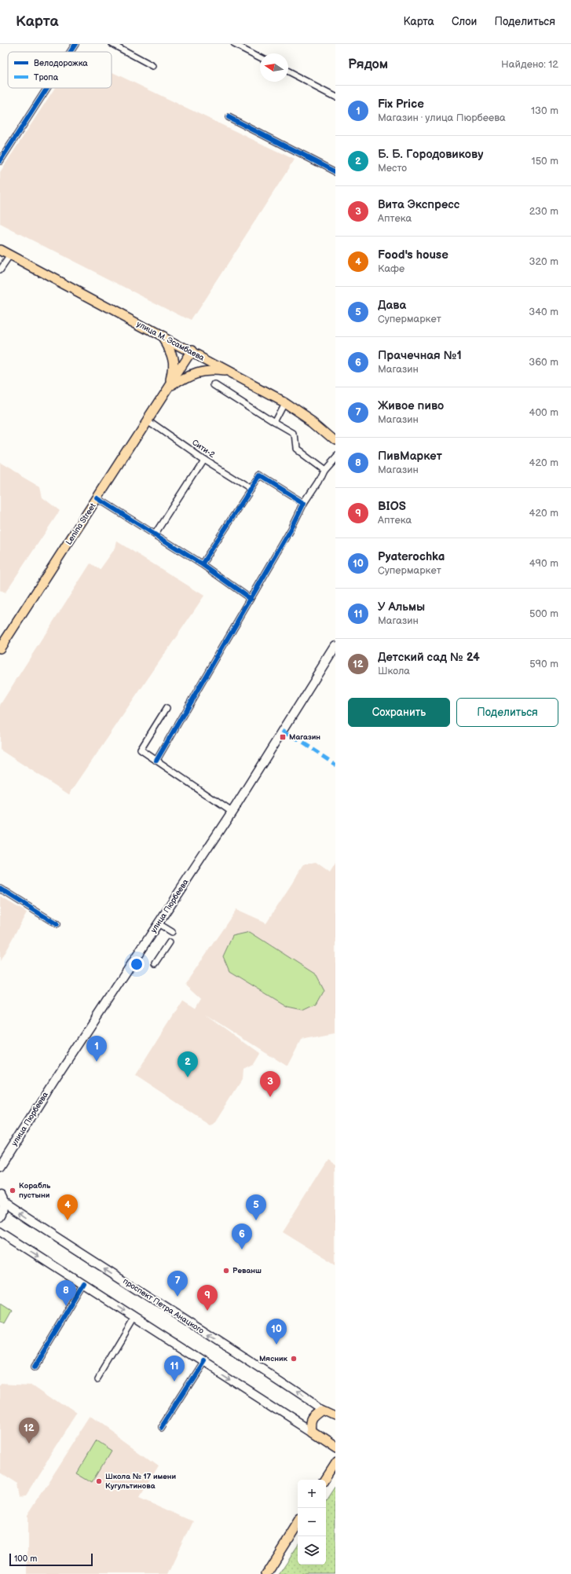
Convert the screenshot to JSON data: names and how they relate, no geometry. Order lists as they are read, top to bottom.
{
  "streets": {
    "main road": [
      "улица М. Эсамбаева",
      "Lenina Street",
      "улица Пюрбеева",
      "проспект Петра Анацкого"
    ],
    "street": ["Сити-2"]
  },
  "crossings": [
    ["улица М. Эсамбаева", "Lenina Street"],
    ["Сити-2", "Lenina Street"]
  ],
  "places": {
    "transit": ["Магазин"],
    "other": [
      "Корабль пустыни",
      "Реванш",
      "Мясник",
      "Школа № 17 имени Кугультинова"
    ]
  },
  "legend": ["Велодорожка", "Тропа"],
  "scale_bar": "100 m",
  "north": "left",
  "page": {
    "header": "Карта",
    "nav": ["Карта", "Слои", "Поделиться"],
    "heading": ["Рядом", "Найдено: 12"],
    "list": [
      {
        "mark": "1",
        "name": "Fix Price",
        "note": "Магазин · улица Пюрбеева",
        "value": "130 m"
      },
      {
        "mark": "2",
        "name": "Б. Б. Городовикову",
        "note": "Место",
        "value": "150 m"
      },
      {
        "mark": "3",
        "name": "Вита Экспресс",
        "note": "Аптека",
        "value": "230 m"
      },
      {
        "mark": "4",
        "name": "Food's house",
        "note": "Кафе",
        "value": "320 m"
      },
      {
        "mark": "5",
        "name": "Дава",
        "note": "Супермаркет",
        "value": "340 m"
      },
      {
        "mark": "6",
        "name": "Прачечная №1",
        "note": "Магазин",
        "value": "360 m"
      },
      {
        "mark": "7",
        "name": "Живое пиво",
        "note": "Магазин",
        "value": "400 m"
      },
      {
        "mark": "8",
        "name": "ПивМаркет",
        "note": "Магазин",
        "value": "420 m"
      },
      {
        "mark": "9",
        "name": "BIOS",
        "note": "Аптека",
        "value": "420 m"
      },
      {
        "mark": "10",
        "name": "Pyaterochka",
        "note": "Супермаркет",
        "value": "490 m"
      },
      {
        "mark": "11",
        "name": "У Альмы",
        "note": "Магазин",
        "value": "500 m"
      },
      {
        "mark": "12",
        "name": "Детский сад № 24",
        "note": "Школа",
        "value": "590 m"
      }
    ],
    "buttons": ["Сохранить", "Поделиться"],
    "pins": [
      "1",
      "2",
      "3",
      "4",
      "5",
      "6",
      "7",
      "8",
      "9",
      "10",
      "11",
      "12"
    ],
    "map_buttons": ["+", "−"],
    "scale": "100 m"
  }
}
